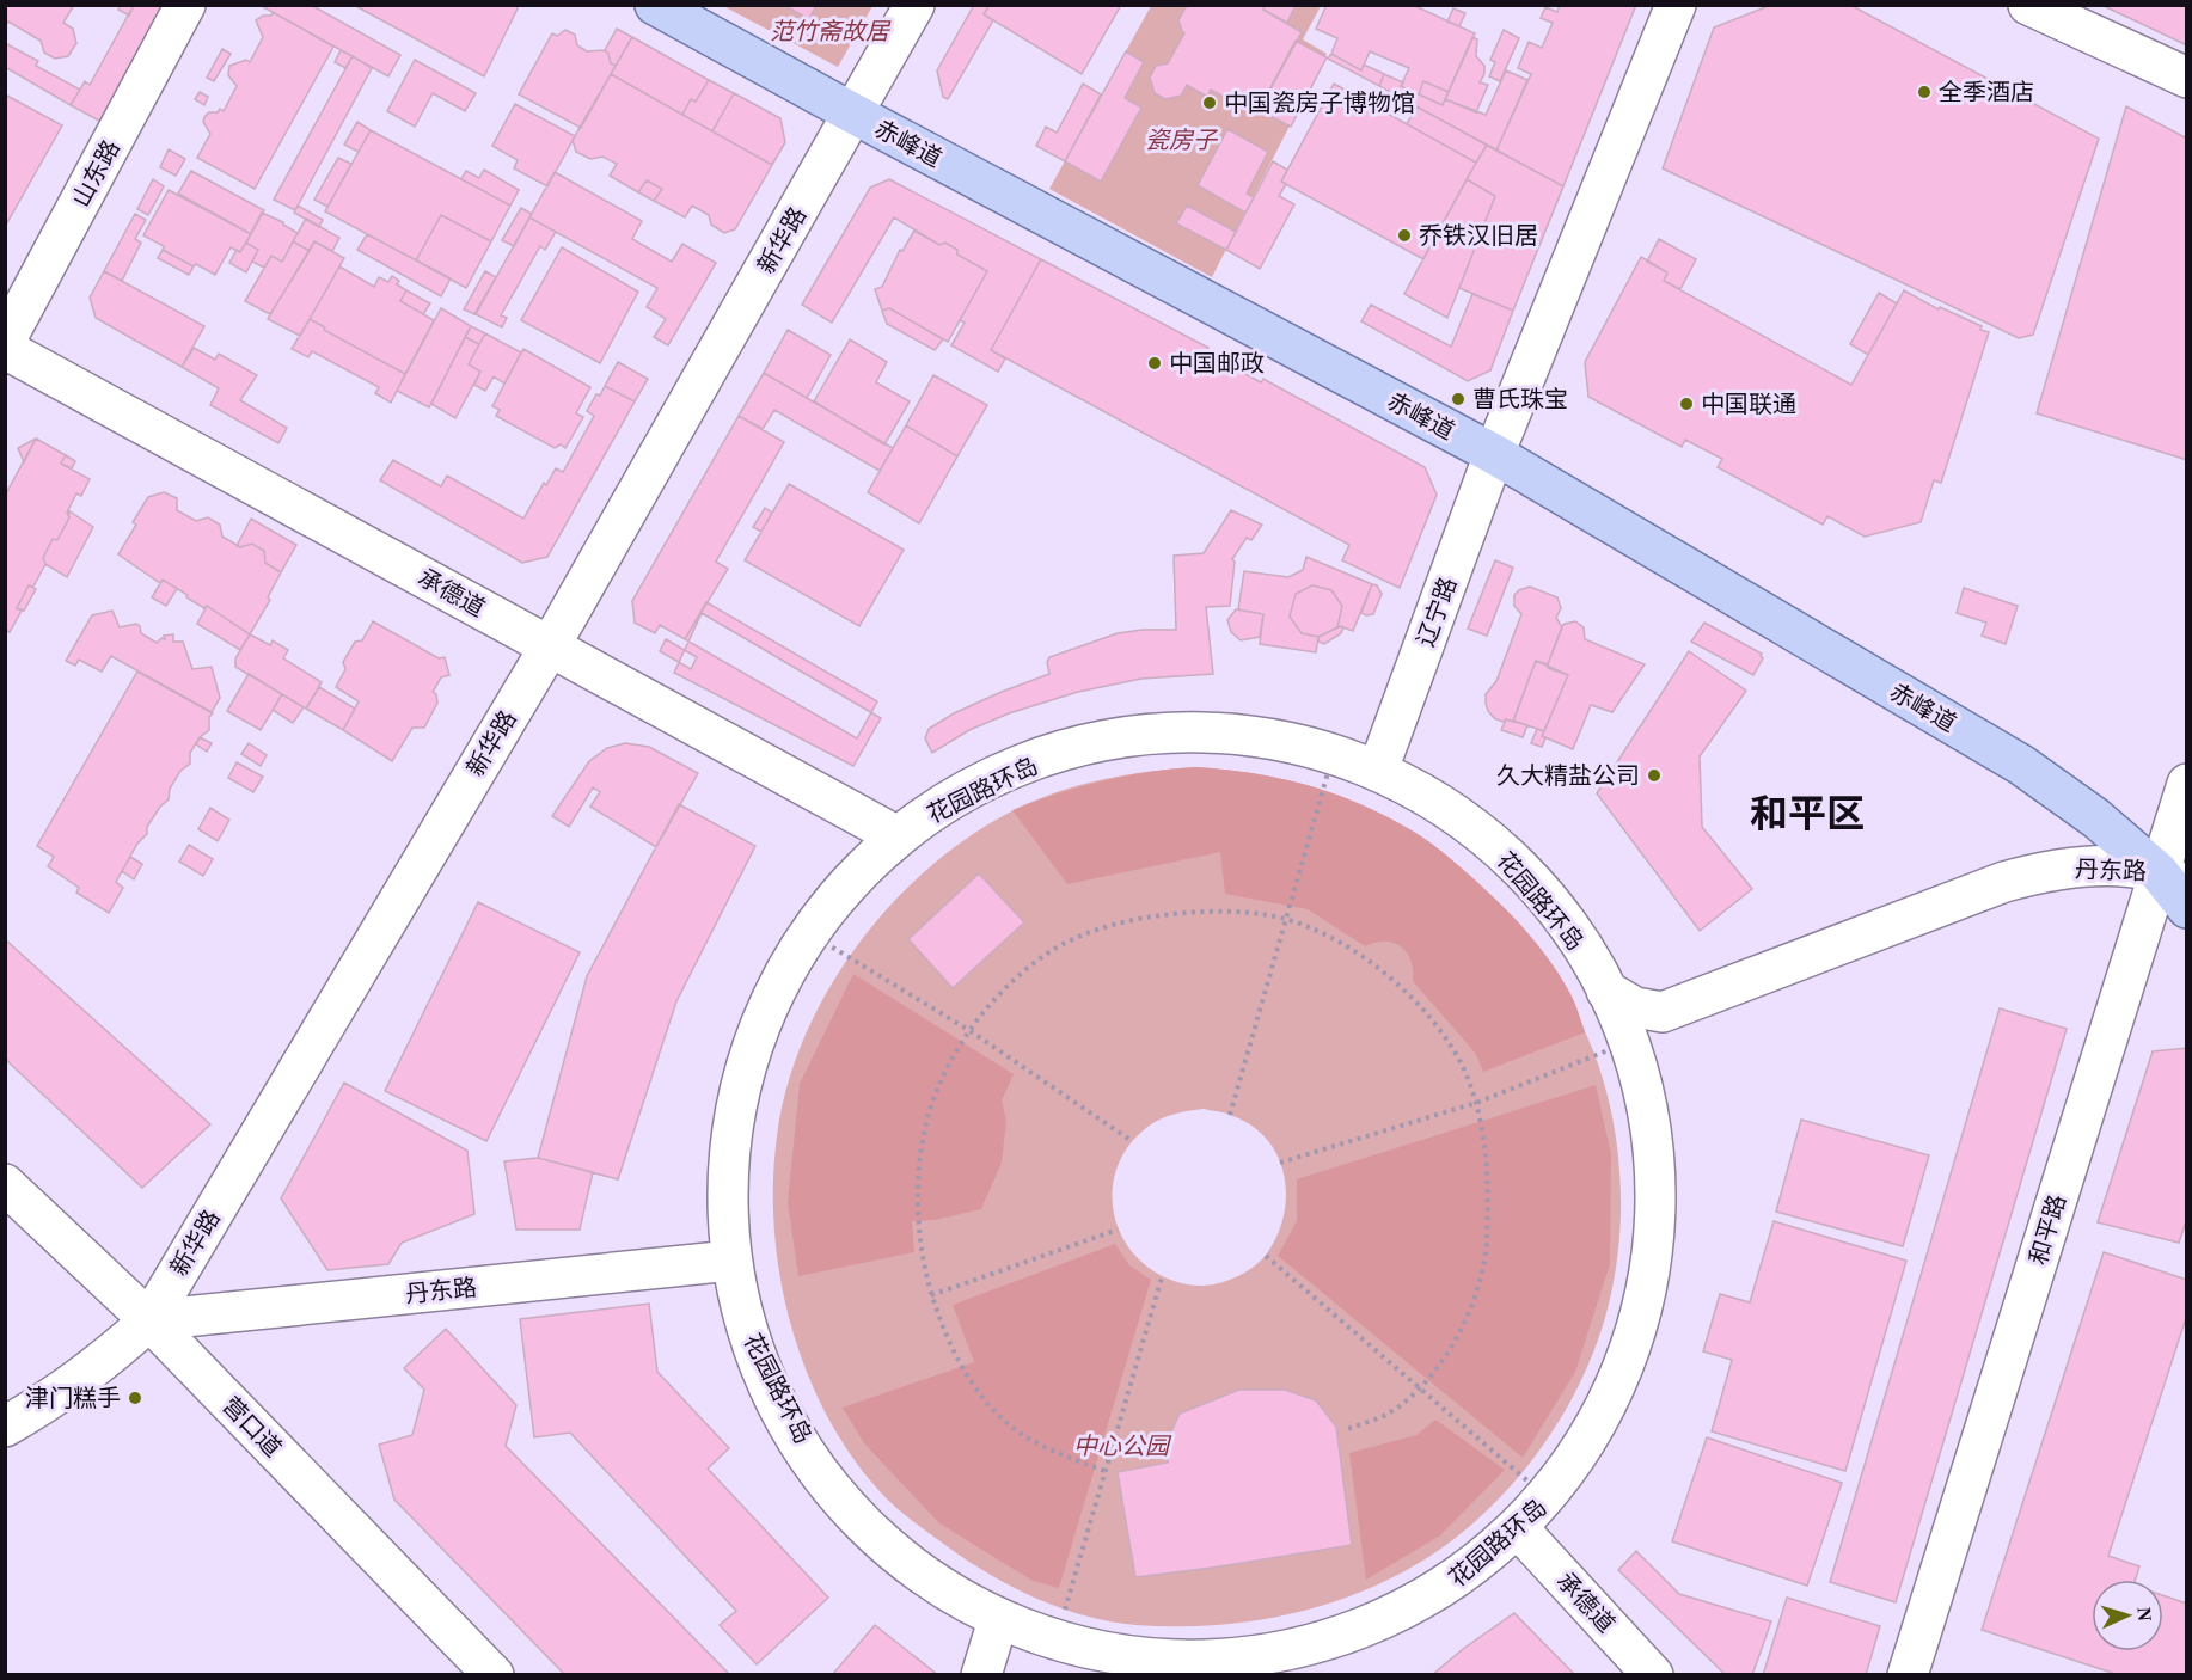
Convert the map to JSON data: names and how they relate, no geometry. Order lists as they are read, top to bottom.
{
  "streets": {
    "main road": ["赤峰道"],
    "street": [
      "山东路",
      "新华路",
      "承德道",
      "辽宁路",
      "花园路环岛",
      "丹东路",
      "和平路",
      "营口道"
    ]
  },
  "crossings": [
    ["赤峰道", "新华路"],
    ["赤峰道", "辽宁路"],
    ["赤峰道", "丹东路"],
    ["赤峰道", "和平路"],
    ["新华路", "承德道"],
    ["新华路", "丹东路"],
    ["新华路", "营口道"],
    ["承德道", "花园路环岛"],
    ["辽宁路", "花园路环岛"],
    ["花园路环岛", "丹东路"],
    ["丹东路", "和平路"],
    ["丹东路", "营口道"]
  ],
  "districts": ["和平区"],
  "parks": ["范竹斋故居", "瓷房子", "中心公园"],
  "places": [
    "全季酒店",
    "中国瓷房子博物馆",
    "乔铁汉旧居",
    "中国邮政",
    "曹氏珠宝",
    "中国联通",
    "久大精盐公司",
    "津门糕手"
  ],
  "north": "right"
}
